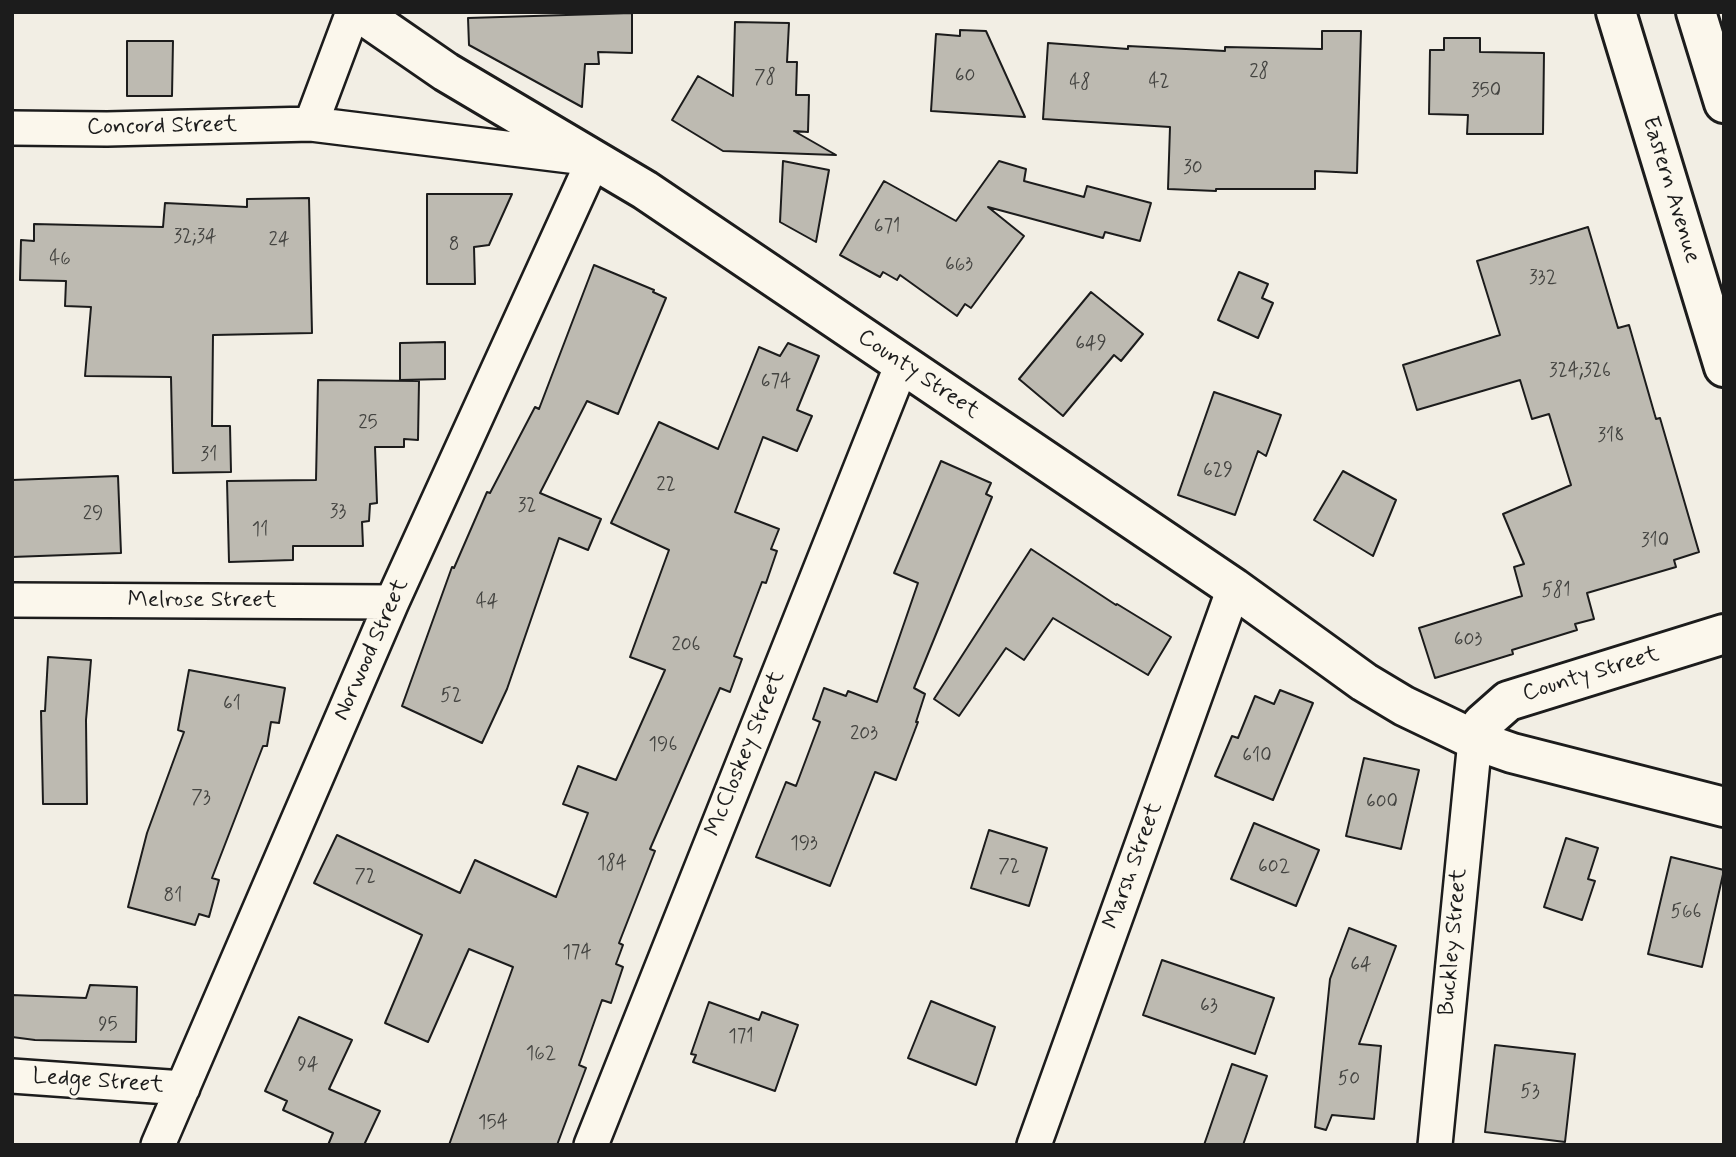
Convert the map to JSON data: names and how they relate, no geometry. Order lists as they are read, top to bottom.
{
  "streets": {
    "street": [
      "Concord Street",
      "Eastern Avenue",
      "County Street",
      "Melrose Street",
      "Norwood Street",
      "McCloskey Street",
      "Marsh Street",
      "Buckley Street",
      "Ledge Street"
    ]
  },
  "crossings": [
    ["Concord Street", "County Street"],
    ["Concord Street", "Norwood Street"],
    ["County Street", "Norwood Street"],
    ["County Street", "McCloskey Street"],
    ["County Street", "Marsh Street"],
    ["County Street", "Buckley Street"],
    ["Melrose Street", "Norwood Street"],
    ["Norwood Street", "Ledge Street"]
  ],
  "house_numbers": [
    "28",
    "60",
    "78",
    "42",
    "48",
    "350",
    "30",
    "671",
    "32;34",
    "24",
    "8",
    "46",
    "663",
    "332",
    "649",
    "324;326",
    "674",
    "25",
    "318",
    "31",
    "629",
    "22",
    "32",
    "33",
    "29",
    "11",
    "310",
    "581",
    "44",
    "603",
    "206",
    "52",
    "61",
    "203",
    "196",
    "610",
    "73",
    "600",
    "193",
    "184",
    "72",
    "602",
    "72",
    "81",
    "566",
    "174",
    "64",
    "63",
    "95",
    "171",
    "162",
    "94",
    "50",
    "53",
    "154"
  ]
}
